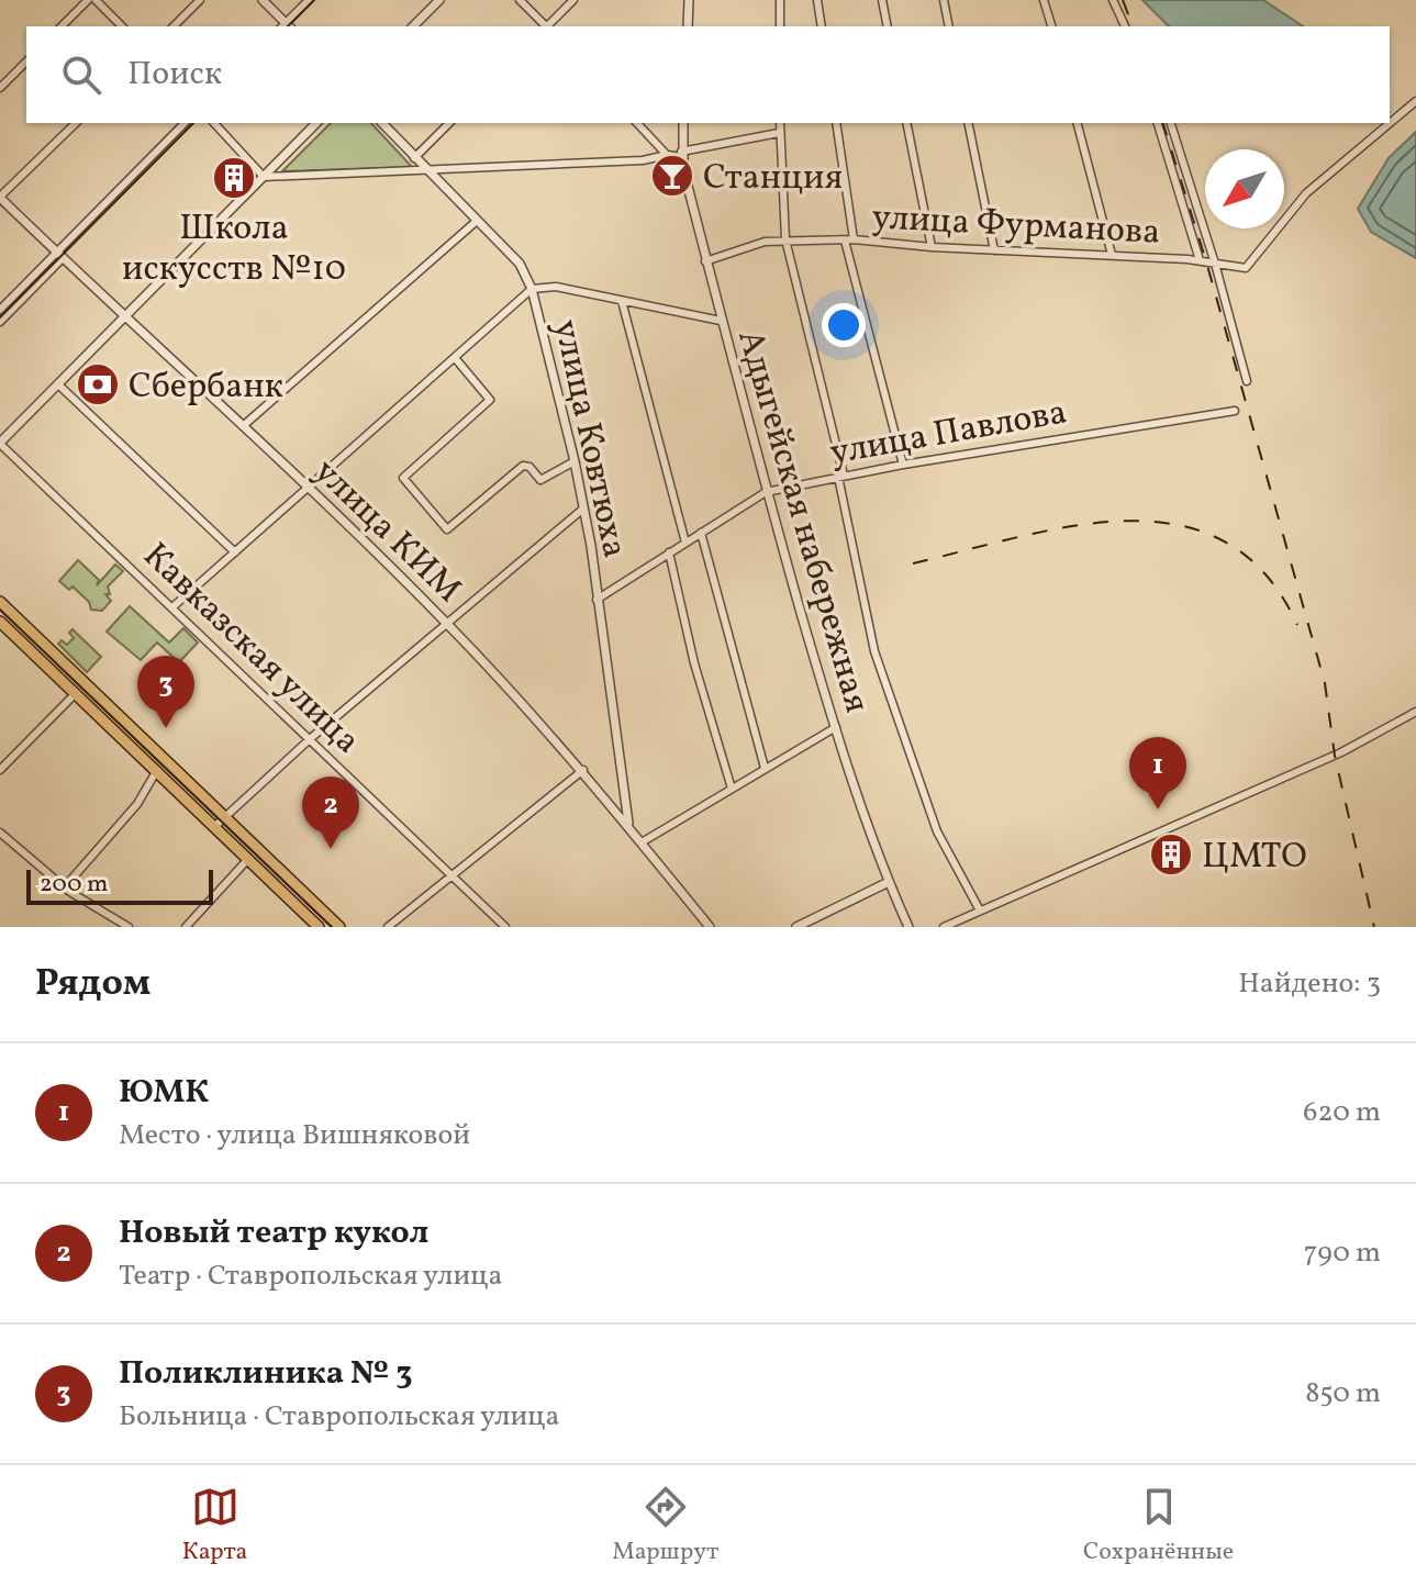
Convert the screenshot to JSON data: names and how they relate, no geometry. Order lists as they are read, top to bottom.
{
  "streets": {
    "street": [
      "улица Фурманова",
      "улица Павлова",
      "улица Ковтюха",
      "Адыгейская набережная",
      "улица КИМ",
      "Кавказская улица"
    ]
  },
  "crossings": [
    ["улица Фурманова", "Адыгейская набережная"],
    ["улица Павлова", "улица Ковтюха"],
    ["улица Павлова", "Адыгейская набережная"],
    ["улица Ковтюха", "улица КИМ"]
  ],
  "places": {
    "bar": ["Станция"],
    "building": ["Школа искусств №10", "ЦМТО"],
    "bank": ["Сбербанк"]
  },
  "scale_bar": "200 m",
  "north": "bottom left",
  "page": {
    "search": "Поиск",
    "pins": ["3", "1", "2"],
    "scale": "200 m",
    "heading": ["Рядом", "Найдено: 3"],
    "list": [
      {
        "mark": "1",
        "name": "ЮМК",
        "note": "Место · улица Вишняковой",
        "value": "620 m"
      },
      {
        "mark": "2",
        "name": "Новый театр кукол",
        "note": "Театр · Ставропольская улица",
        "value": "790 m"
      },
      {
        "mark": "3",
        "name": "Поликлиника № 3",
        "note": "Больница · Ставропольская улица",
        "value": "850 m"
      }
    ],
    "nav": ["Карта", "Маршрут", "Сохранённые"]
  }
}
